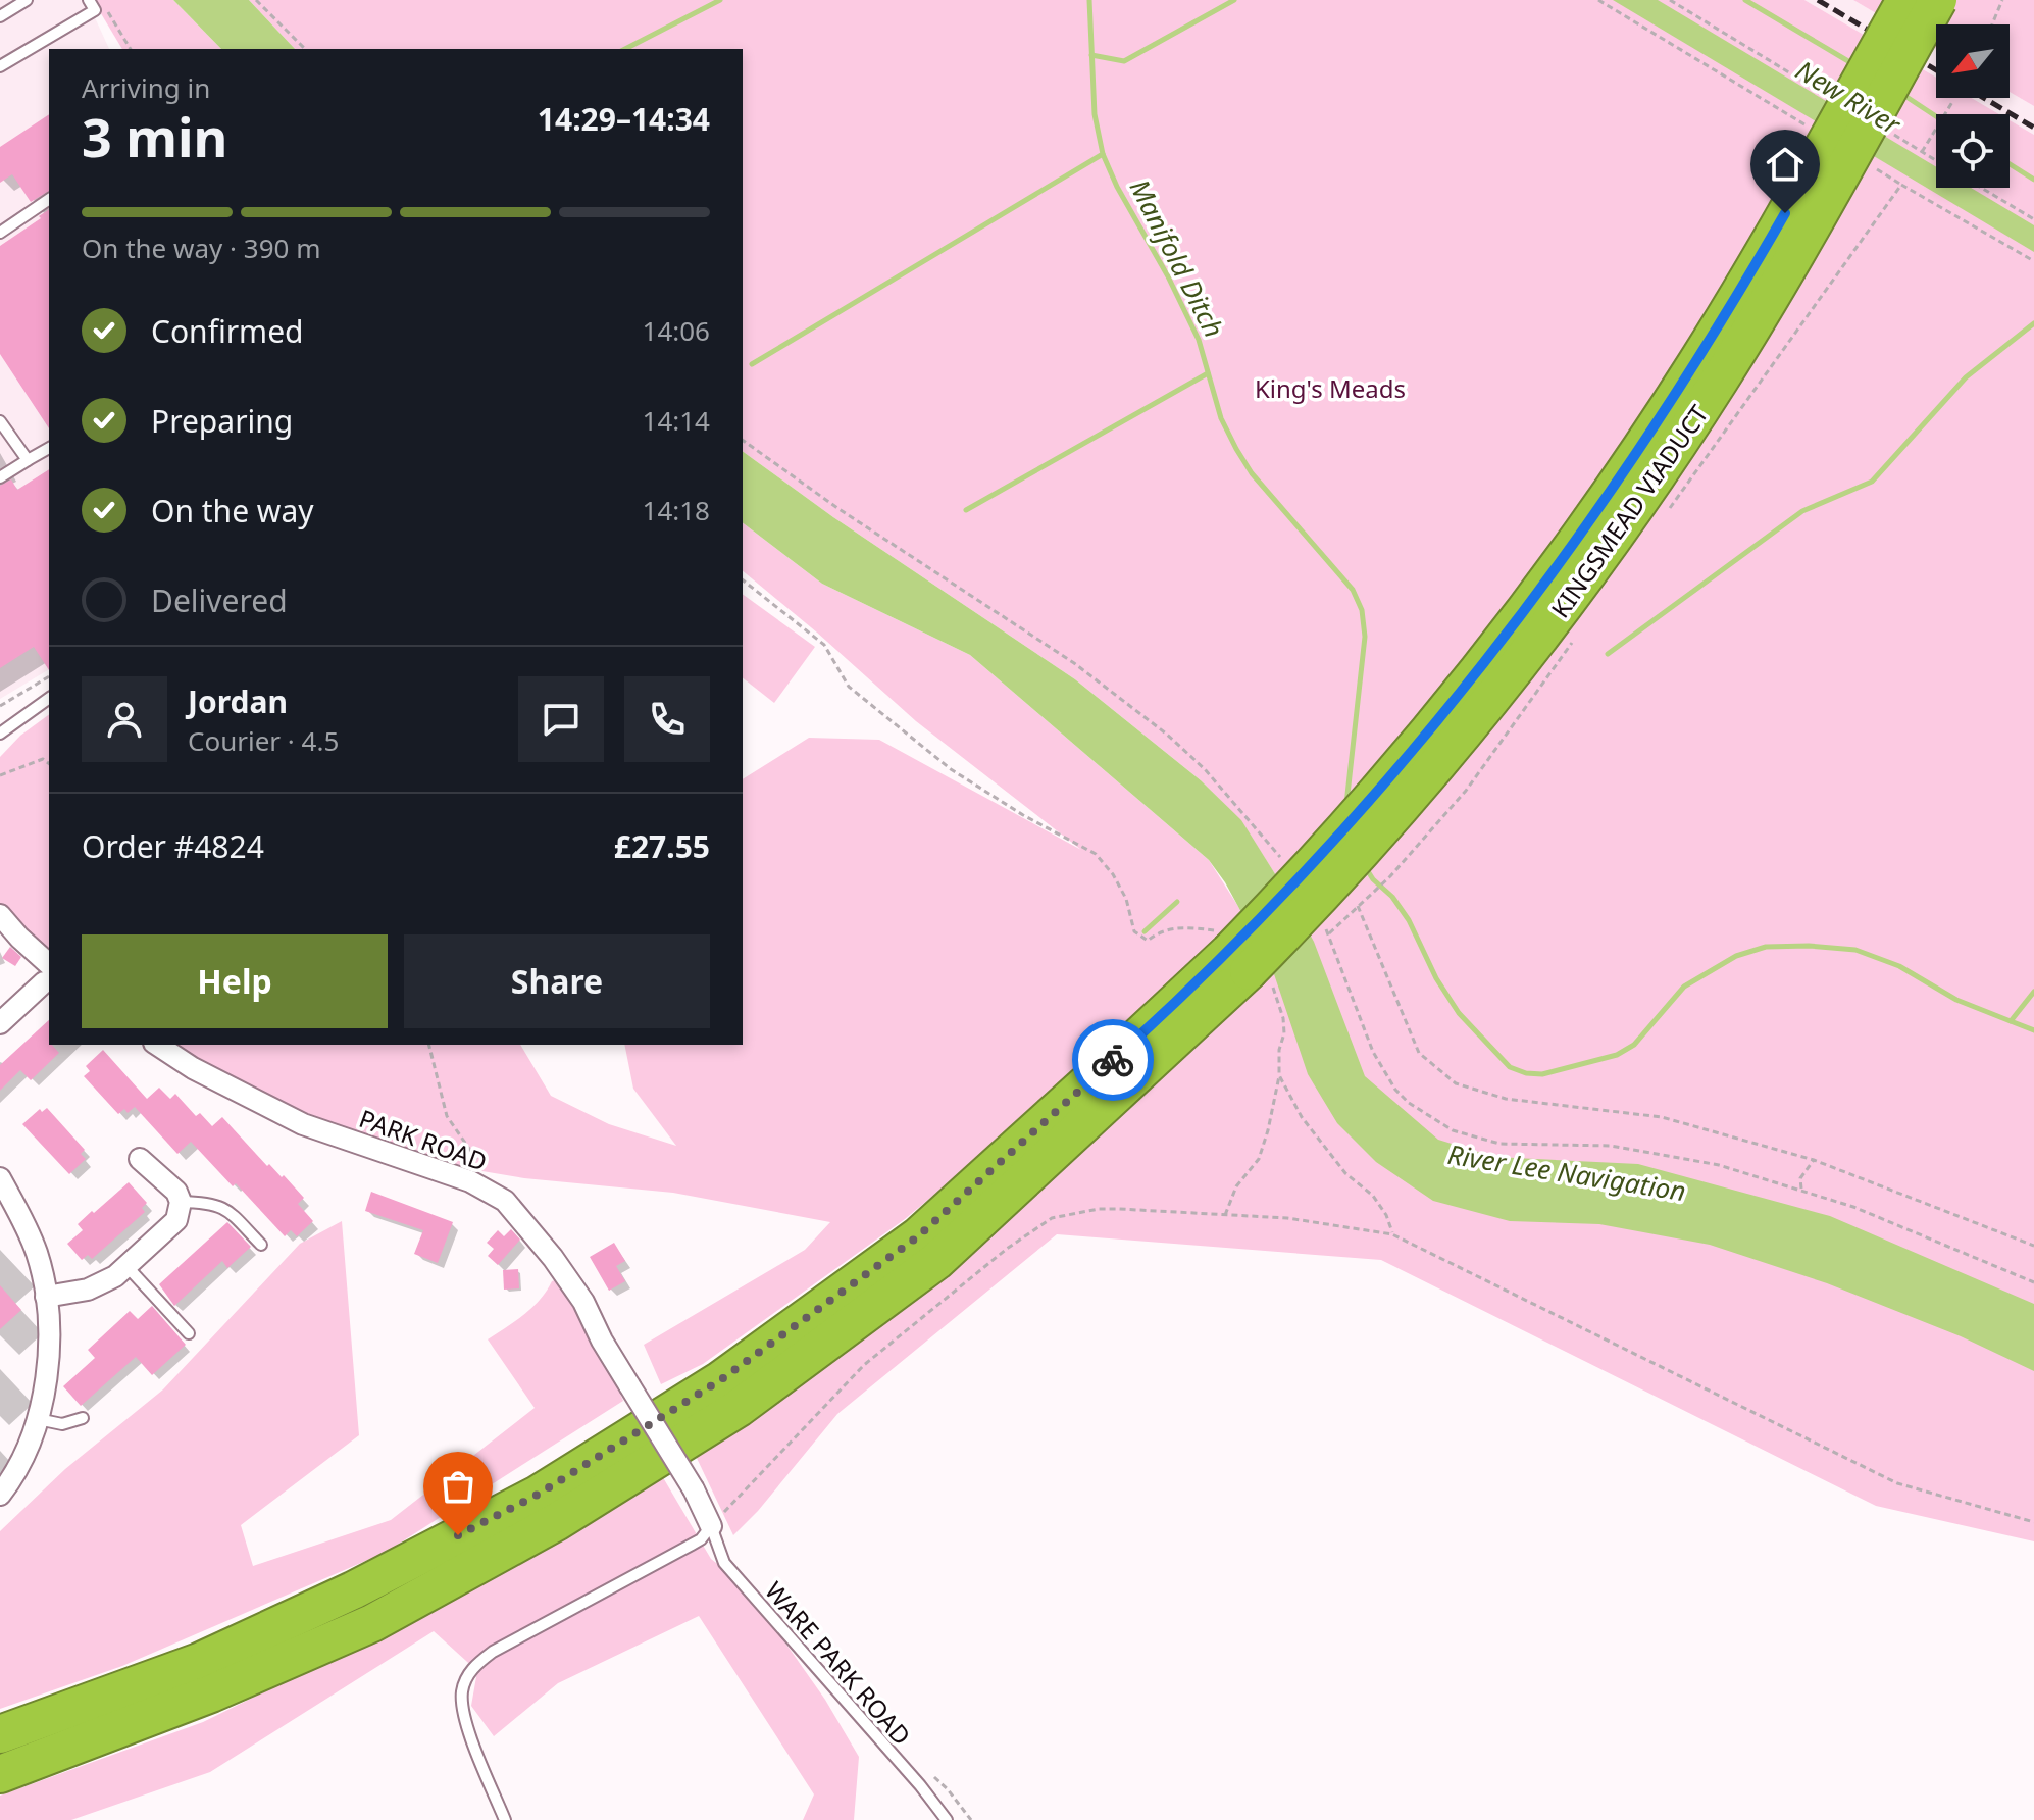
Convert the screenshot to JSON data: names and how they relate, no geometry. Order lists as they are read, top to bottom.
{
  "streets": {
    "highway": ["KINGSMEAD VIADUCT"],
    "street": ["PARK ROAD"],
    "lane": ["WARE PARK ROAD"]
  },
  "crossings": [
    ["PARK ROAD", "WARE PARK ROAD"]
  ],
  "water": ["New River", "Manifold Ditch", "River Lee Navigation"],
  "parks": ["King's Meads"],
  "north": "bottom left",
  "page": {
    "heading": ["3 min", "Arriving in", "14:29–14:34"],
    "panel": [
      "Jordan",
      "Courier · 4.5",
      "Order #4824",
      "£27.55"
    ],
    "bar": "On the way · 390 m",
    "list": [
      ["Confirmed", "14:06"],
      ["Preparing", "14:14"],
      ["On the way", "14:18"],
      "Delivered"
    ],
    "buttons": ["Help", "Share"]
  }
}
